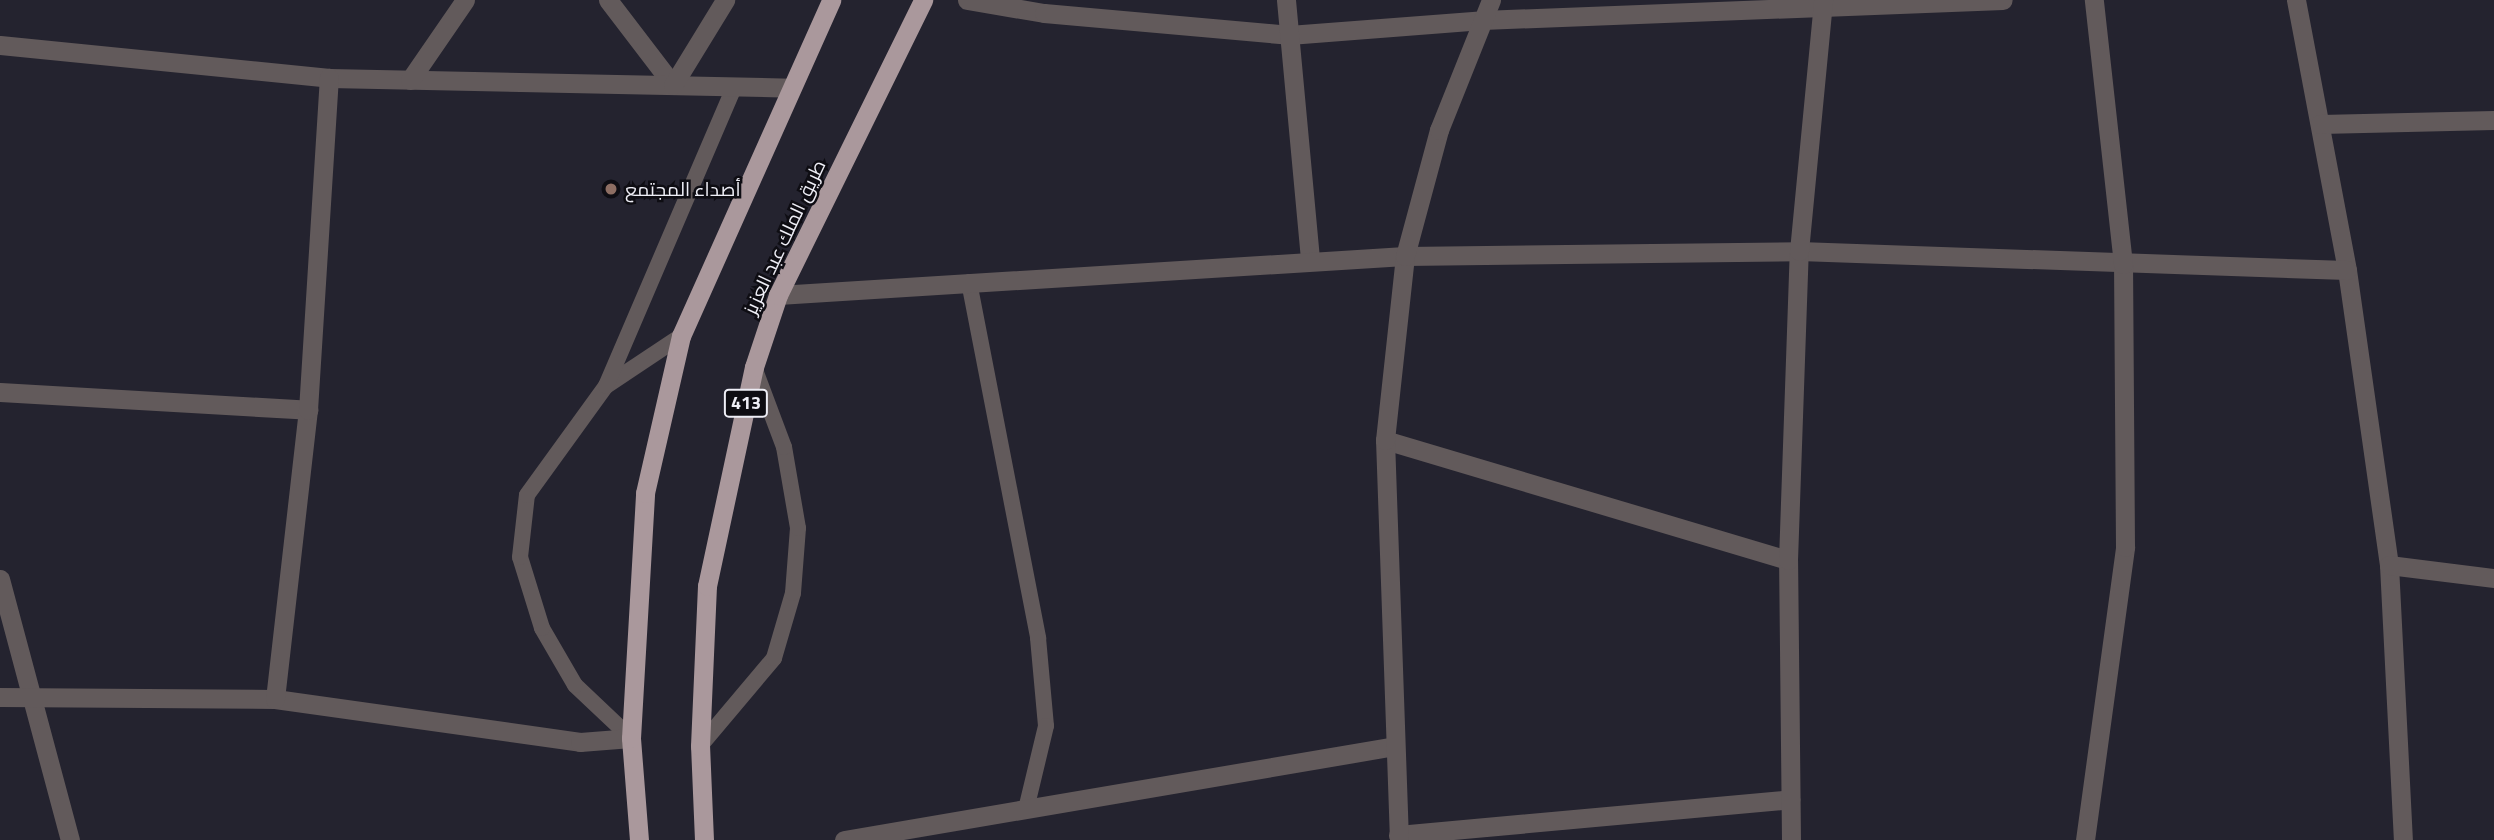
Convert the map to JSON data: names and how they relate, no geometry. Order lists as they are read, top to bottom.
{
  "streets": {
    "highway": ["طريق الملك عبد العزيز", "413"]
  },
  "places": ["أصداء المجتمع"]
}
